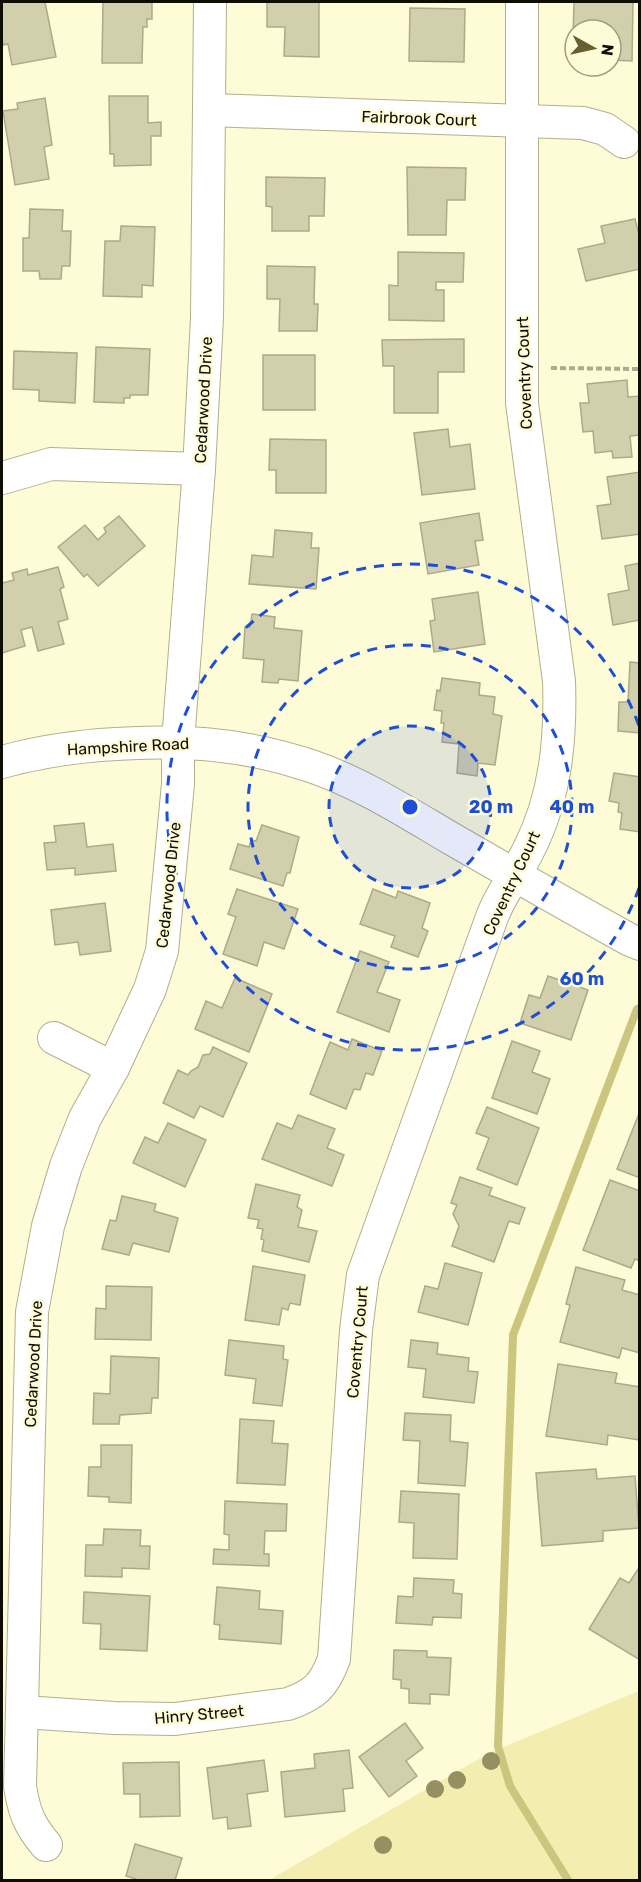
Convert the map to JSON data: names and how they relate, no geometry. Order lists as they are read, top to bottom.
{
  "streets": {
    "street": [
      "Fairbrook Court",
      "Coventry Court",
      "Cedarwood Drive",
      "Hampshire Road",
      "Hinry Street"
    ]
  },
  "crossings": [
    ["Fairbrook Court", "Coventry Court"],
    ["Fairbrook Court", "Cedarwood Drive"],
    ["Coventry Court", "Hampshire Road"],
    ["Coventry Court", "Hinry Street"],
    ["Cedarwood Drive", "Hampshire Road"],
    ["Cedarwood Drive", "Hinry Street"]
  ],
  "north": "right",
  "rings": ["20 m", "40 m", "60 m"]
}
